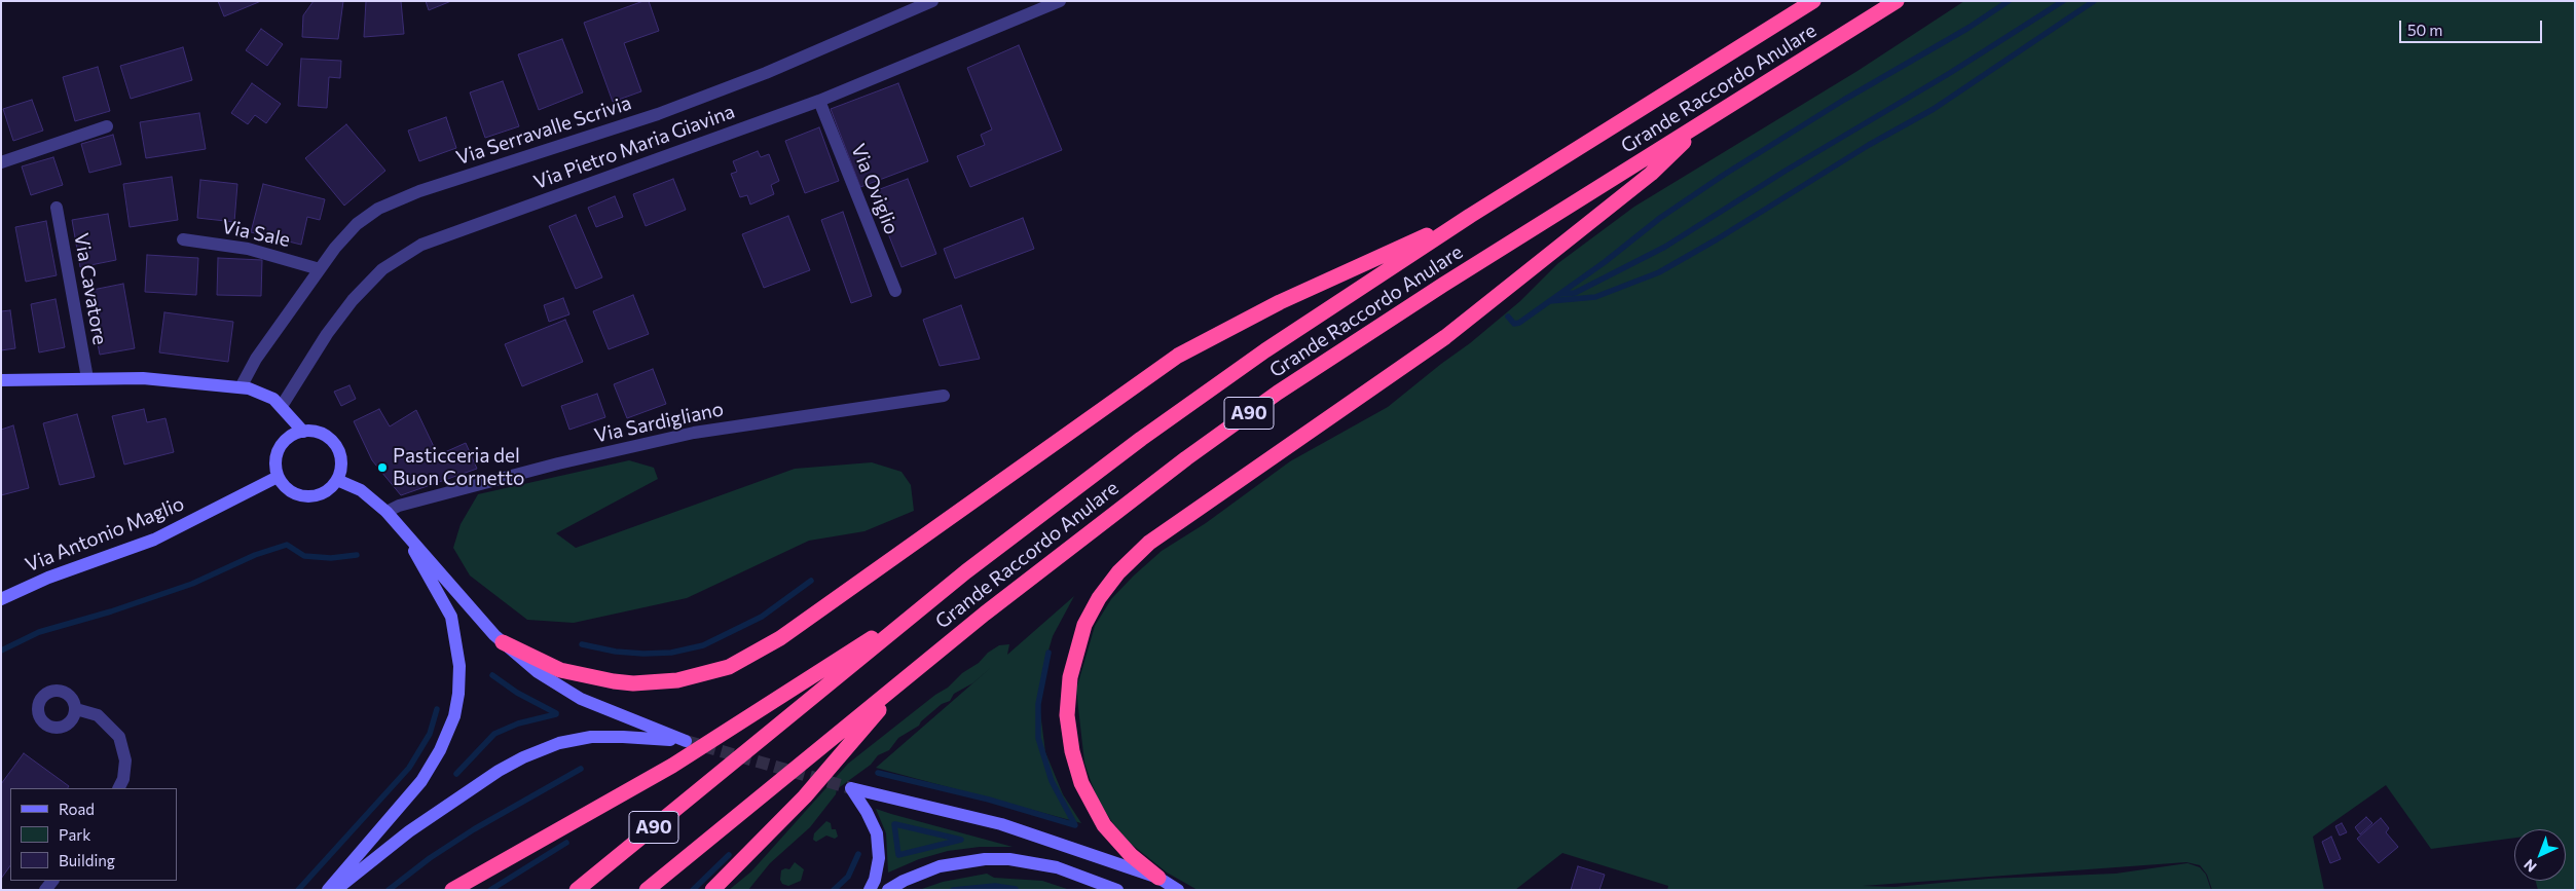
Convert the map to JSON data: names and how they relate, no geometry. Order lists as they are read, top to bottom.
{
  "streets": {
    "highway": ["Grande Raccordo Anulare", "A90"],
    "street": [
      "Via Serravalle Scrivia",
      "Via Pietro Maria Giavina",
      "Via Oviglio",
      "Via Sale",
      "Via Cavatore",
      "Via Sardigliano",
      "Via Antonio Maglio"
    ]
  },
  "crossings": [
    ["Via Serravalle Scrivia", "Via Sale"],
    ["Via Pietro Maria Giavina", "Via Oviglio"]
  ],
  "places": ["Pasticceria del Buon Cornetto"],
  "legend": ["Road", "Park", "Building"],
  "scale_bar": "50 m",
  "north": "bottom left"
}
